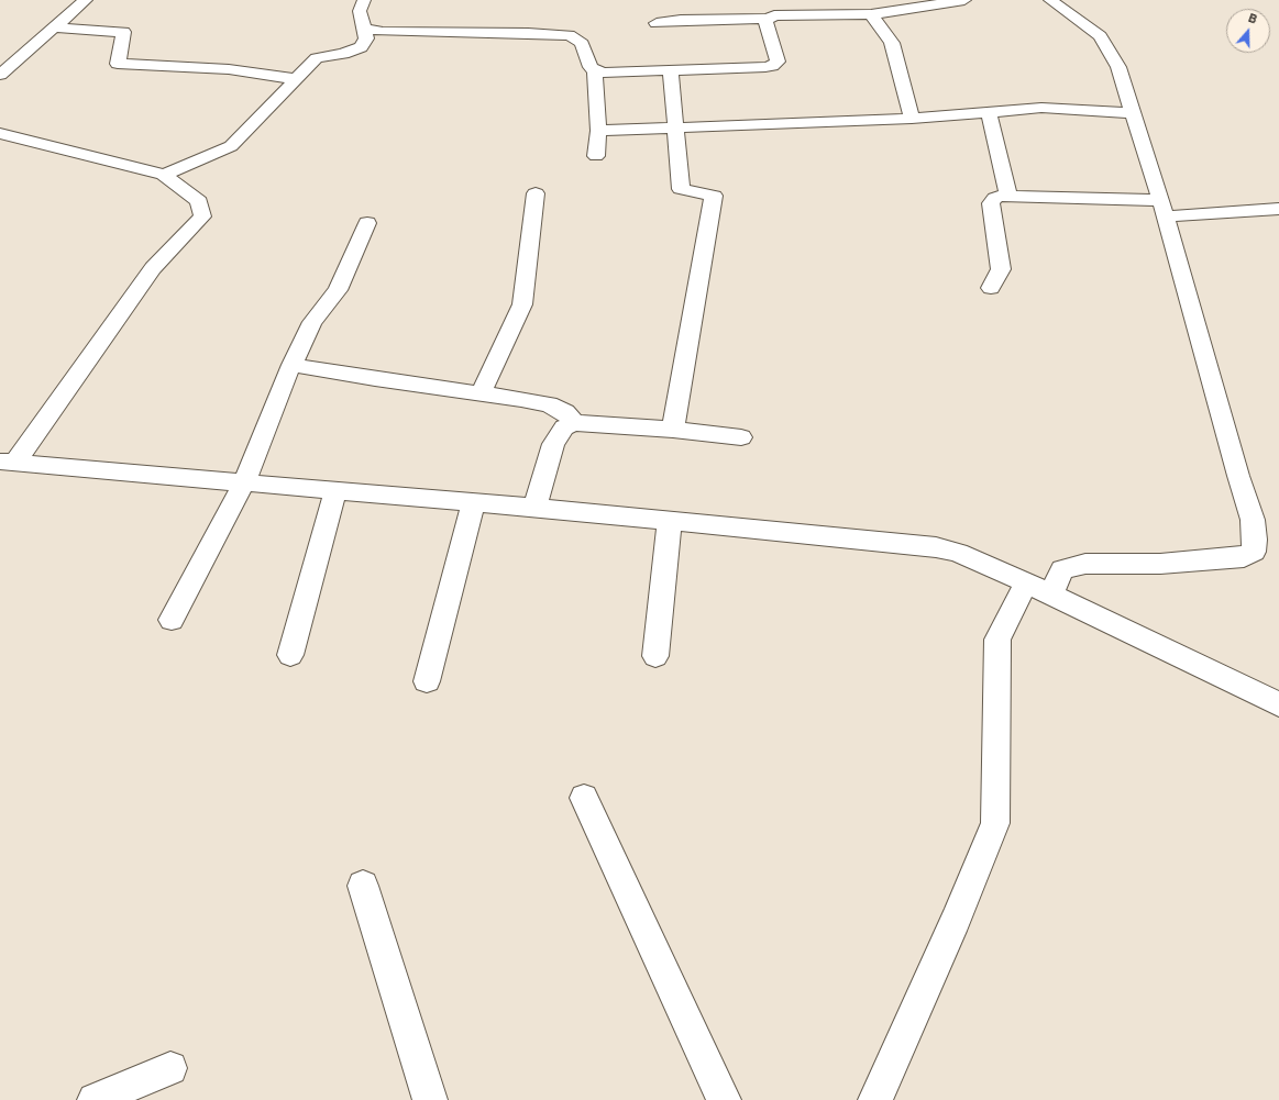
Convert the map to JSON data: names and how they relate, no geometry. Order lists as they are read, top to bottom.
{
  "north": "top"
}
